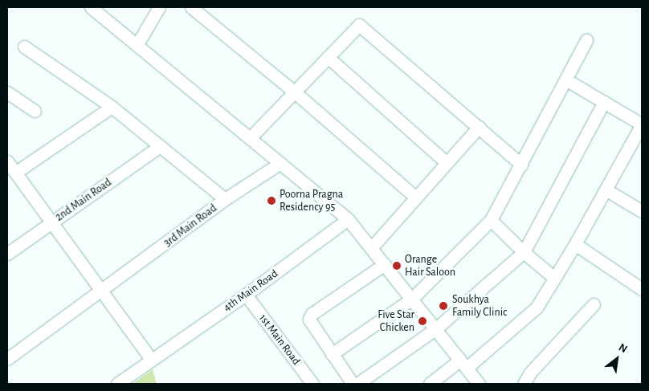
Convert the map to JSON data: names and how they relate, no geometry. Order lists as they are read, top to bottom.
{
  "streets": {
    "street": [
      "2nd Main Road",
      "3rd Main Road",
      "4th Main Road",
      "1st Main Road"
    ]
  },
  "crossings": [
    ["4th Main Road", "1st Main Road"]
  ],
  "places": [
    "Poorna Pragna Residency 95",
    "Orange Hair Saloon",
    "Soukhya Family Clinic",
    "Five Star Chicken"
  ],
  "north": "top right"
}
